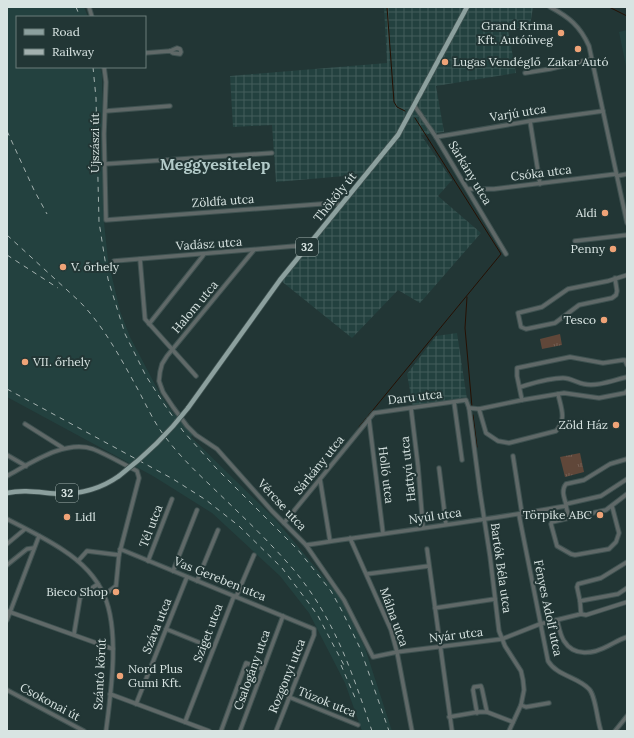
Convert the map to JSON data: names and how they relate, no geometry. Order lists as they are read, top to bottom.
{
  "streets": {
    "main road": ["Thököly út", "32"],
    "street": [
      "Varjú utca",
      "Újszászi út",
      "Sárkány utca",
      "Csóka utca",
      "Zöldfa utca",
      "Vadász utca",
      "Halom utca",
      "Daru utca",
      "Hattyú utca",
      "Holló utca",
      "Vércse utca",
      "Nyúl utca",
      "Tél utca",
      "Bartók Béla utca",
      "Vas Gereben utca",
      "Fényes Adolf utca",
      "Málna utca",
      "Száva utca",
      "Sziget utca",
      "Nyár utca",
      "Csalogány utca",
      "Szántó körút",
      "Rozgonyi utca",
      "Csokonai út",
      "Túzok utca"
    ]
  },
  "crossings": [
    ["Varjú utca", "Sárkány utca"],
    ["Újszászi út", "Zöldfa utca"],
    ["Sárkány utca", "Csóka utca"],
    ["Sárkány utca", "Thököly út"],
    ["Sárkány utca", "Daru utca"],
    ["Sárkány utca", "Holló utca"],
    ["Sárkány utca", "Vércse utca"],
    ["Thököly út", "Zöldfa utca"],
    ["Thököly út", "Vadász utca"],
    ["Vadász utca", "Halom utca"],
    ["Halom utca", "Vércse utca"],
    ["Daru utca", "Hattyú utca"],
    ["Daru utca", "Holló utca"],
    ["Daru utca", "Bartók Béla utca"],
    ["Hattyú utca", "Nyúl utca"],
    ["Holló utca", "Nyúl utca"],
    ["Vércse utca", "Nyúl utca"],
    ["Vércse utca", "Nyár utca"],
    ["Nyúl utca", "Bartók Béla utca"],
    ["Nyúl utca", "Fényes Adolf utca"],
    ["Nyúl utca", "Málna utca"],
    ["Tél utca", "Vas Gereben utca"],
    ["Bartók Béla utca", "Nyár utca"],
    ["Vas Gereben utca", "Száva utca"],
    ["Vas Gereben utca", "Sziget utca"],
    ["Vas Gereben utca", "Csalogány utca"],
    ["Vas Gereben utca", "Rozgonyi utca"],
    ["Fényes Adolf utca", "Nyár utca"],
    ["Málna utca", "Nyár utca"],
    ["Rozgonyi utca", "Túzok utca"]
  ],
  "districts": ["Meggyesitelep"],
  "places": [
    "Grand Krima Kft. Autóüveg",
    "Zakar Autó",
    "Lugas Vendéglő",
    "Aldi",
    "Penny",
    "V. őrhely",
    "Tesco",
    "VII. őrhely",
    "Zöld Ház",
    "Törpike ABC",
    "Lidl",
    "Bieco Shop",
    "Nord Plus Gumi Kft."
  ],
  "legend": ["Road", "Railway"]
}
